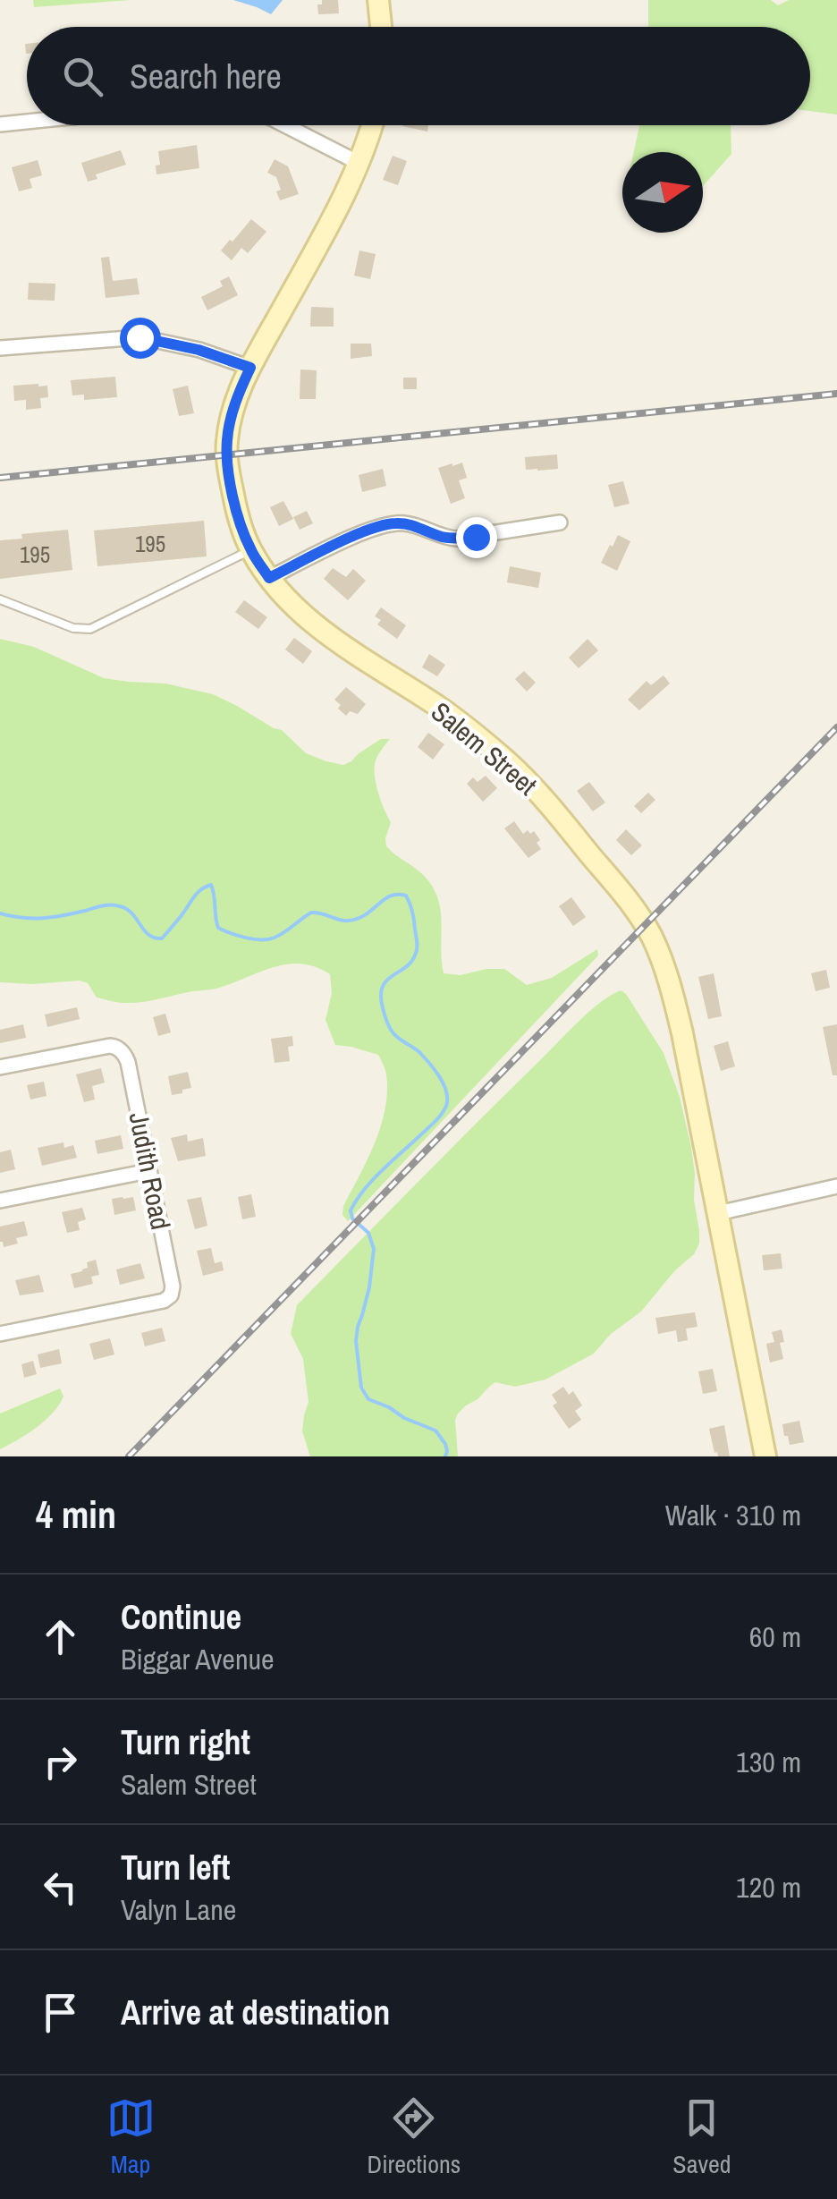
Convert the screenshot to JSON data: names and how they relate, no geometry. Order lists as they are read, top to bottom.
{
  "streets": {
    "street": ["Salem Street", "Judith Road"]
  },
  "house_numbers": ["195", "195"],
  "north": "right",
  "page": {
    "search": "Search here",
    "heading": ["4 min", "Walk · 310 m"],
    "list": [
      ["Continue", "Biggar Avenue", "60 m"],
      ["Turn right", "Salem Street", "130 m"],
      ["Turn left", "Valyn Lane", "120 m"],
      "Arrive at destination"
    ],
    "nav": ["Map", "Directions", "Saved"]
  }
}
